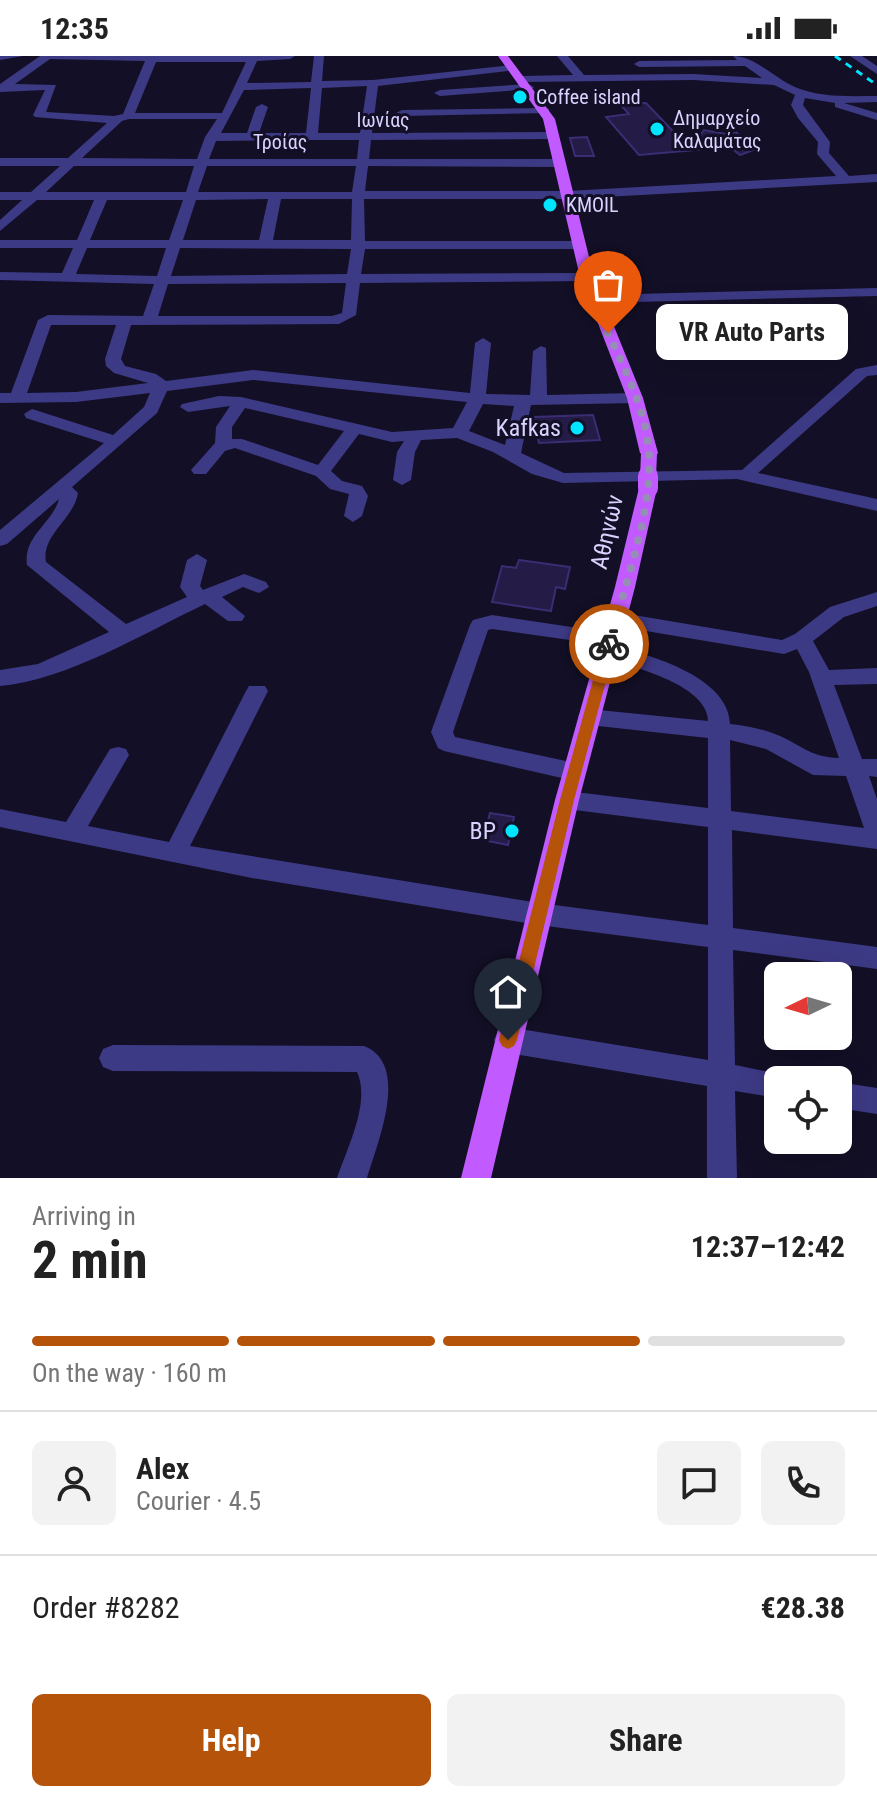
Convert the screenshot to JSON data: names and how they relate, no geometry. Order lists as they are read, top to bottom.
{
  "streets": {
    "main road": ["Αθηνών"],
    "street": ["Ιωνίας", "Τροίας"]
  },
  "crossings": [
    ["Ιωνίας", "Αθηνών"],
    ["Τροίας", "Αθηνών"]
  ],
  "places": [
    "Coffee island",
    "Δημαρχείο Καλαμάτας",
    "KMOIL",
    "VR Auto Parts",
    "Kafkas",
    "BP"
  ],
  "north": "left",
  "page": {
    "status": "12:35",
    "bubble": "VR Auto Parts",
    "heading": ["2 min", "Arriving in", "12:37–12:42"],
    "panel": [
      "Alex",
      "Courier · 4.5",
      "Order #8282",
      "€28.38"
    ],
    "bar": "On the way · 160 m",
    "buttons": ["Help", "Share"]
  }
}
